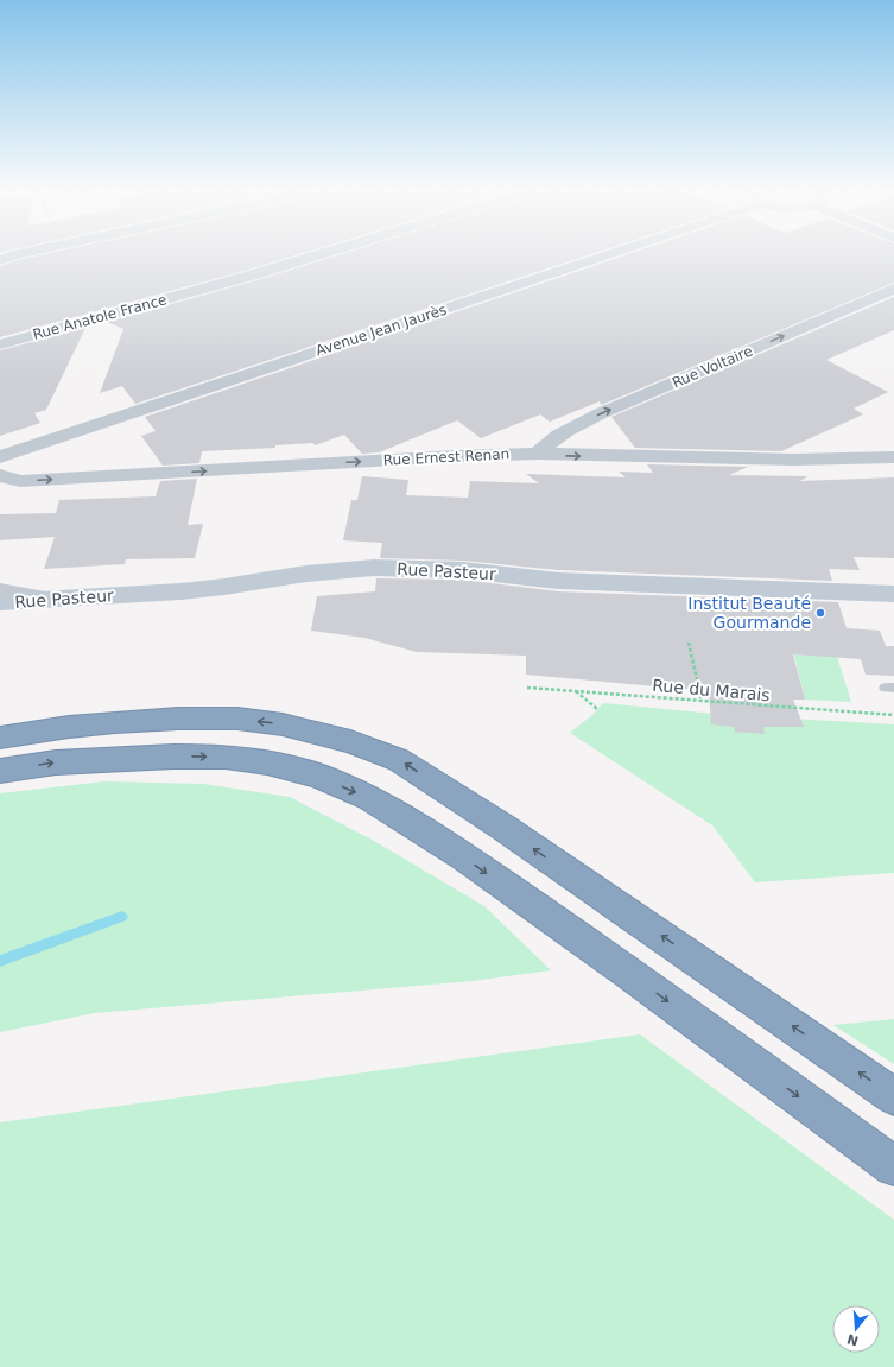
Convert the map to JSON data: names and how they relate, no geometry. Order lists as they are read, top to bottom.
{
  "streets": {
    "main road": ["Rue Pasteur"],
    "street": [
      "Rue Anatole France",
      "Avenue Jean Jaurès",
      "Rue Voltaire",
      "Rue Ernest Renan"
    ],
    "path": ["Rue du Marais"]
  },
  "crossings": [
    ["Rue Voltaire", "Rue Ernest Renan"]
  ],
  "one_way": ["Rue Voltaire", "Rue Ernest Renan"],
  "places": ["Institut Beauté Gourmande"],
  "north": "bottom"
}
